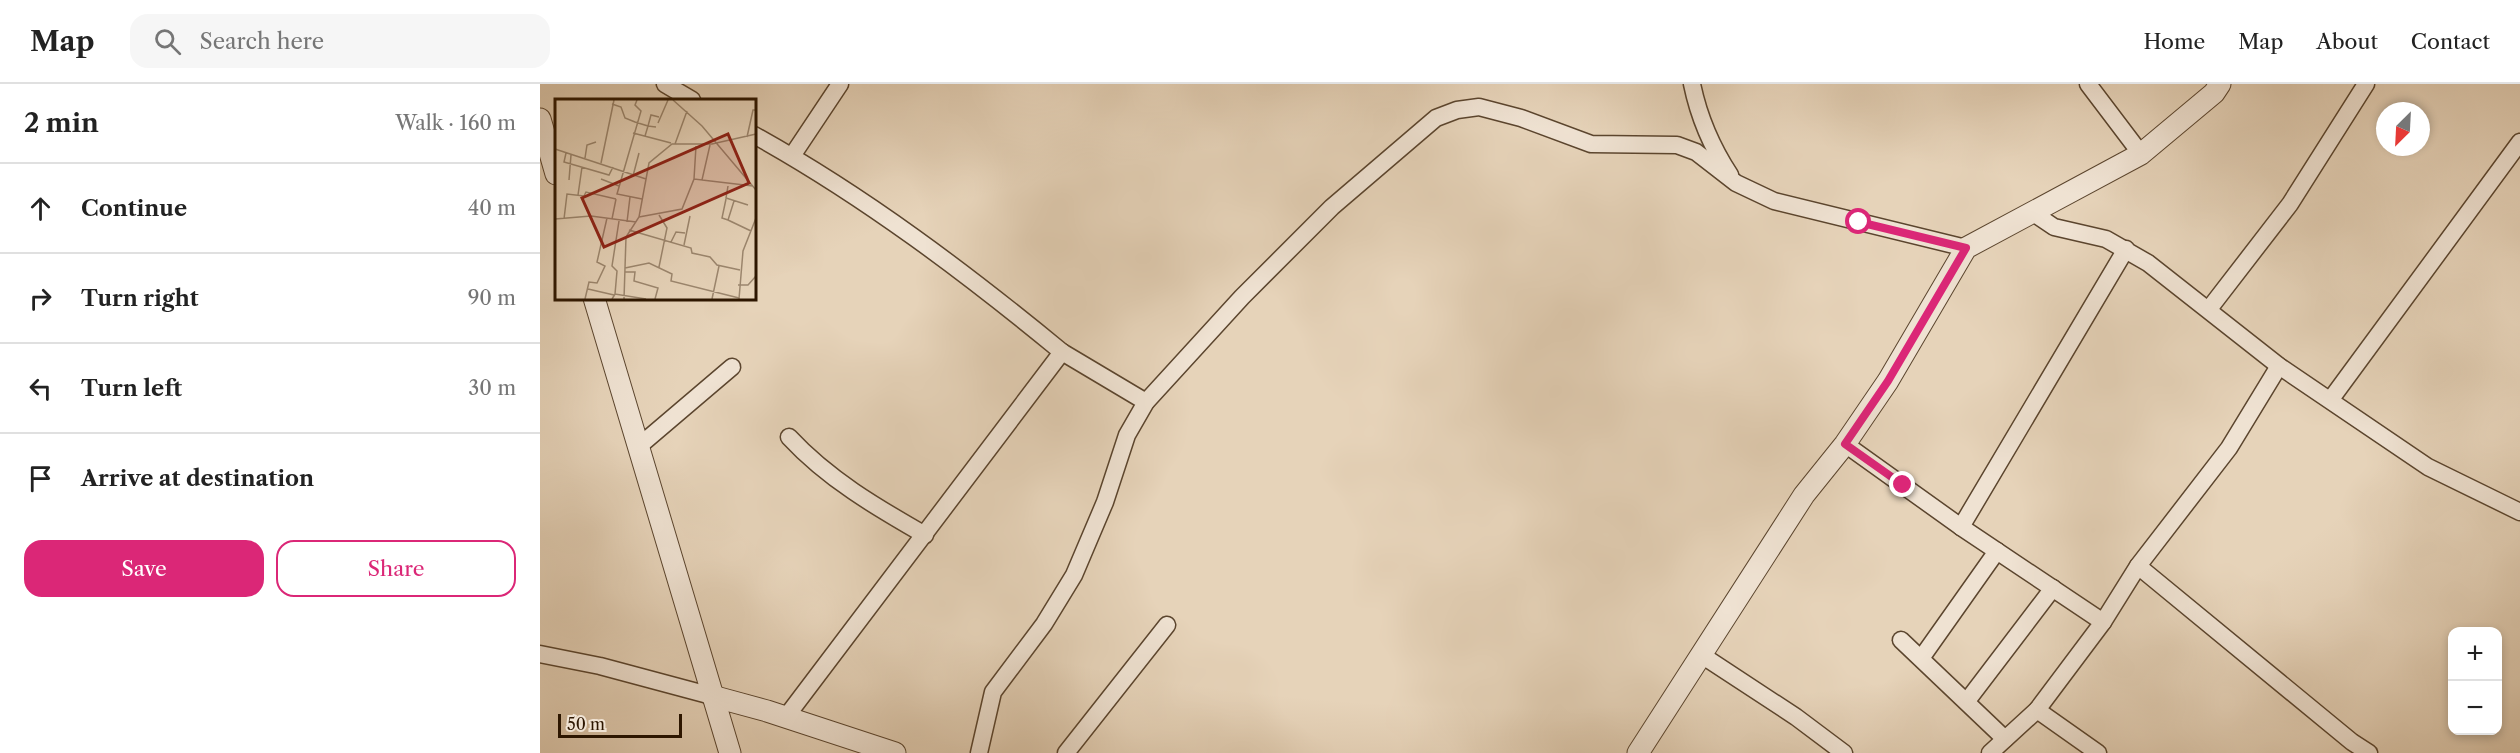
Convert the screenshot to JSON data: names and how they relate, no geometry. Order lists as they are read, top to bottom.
{
  "scale_bar": "50 m",
  "north": "bottom left",
  "page": {
    "header": "Map",
    "search": "Search here",
    "nav": [
      "Home",
      "Map",
      "About",
      "Contact"
    ],
    "heading": ["2 min", "Walk · 160 m"],
    "list": [
      ["Continue", "40 m"],
      ["Turn right", "90 m"],
      ["Turn left", "30 m"],
      "Arrive at destination"
    ],
    "buttons": ["Save", "Share"],
    "map_buttons": ["+", "−"],
    "scale": "50 m"
  }
}
